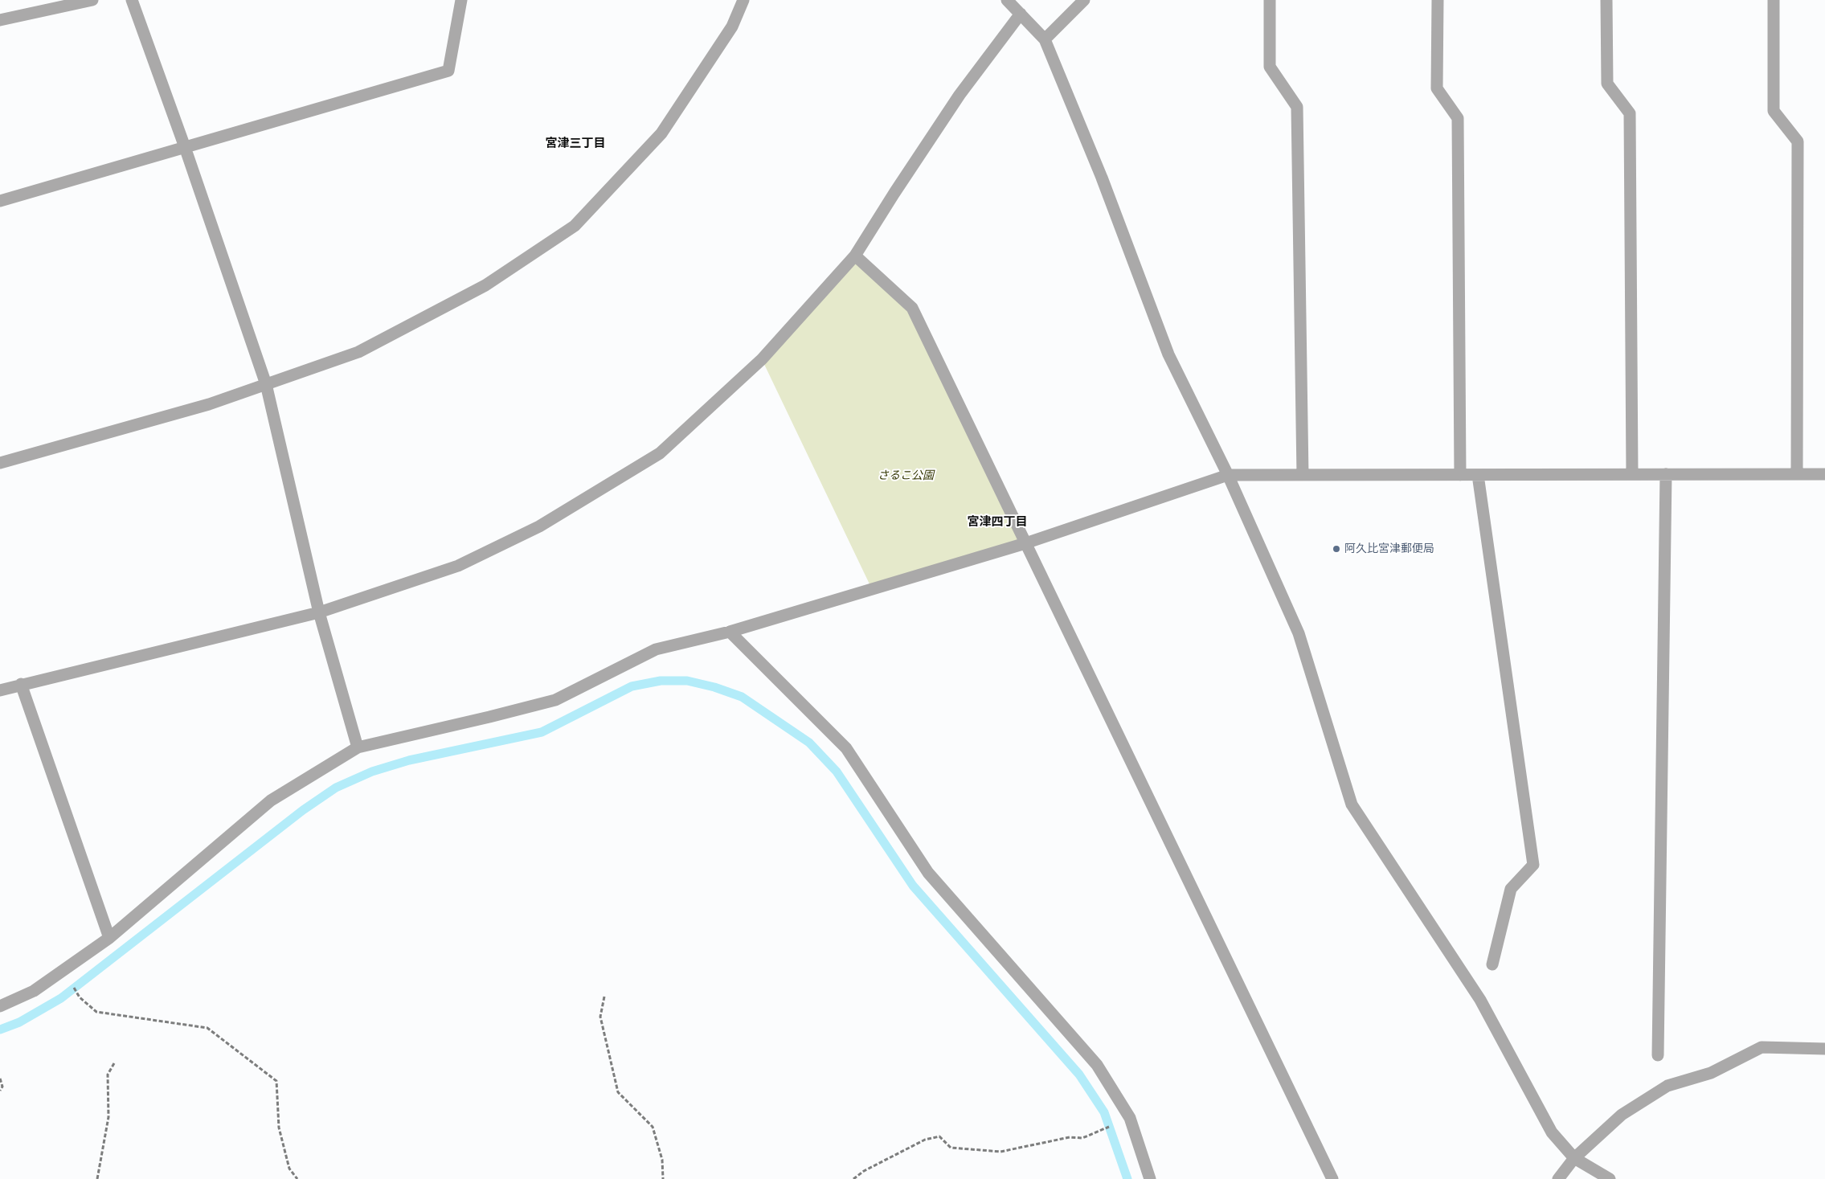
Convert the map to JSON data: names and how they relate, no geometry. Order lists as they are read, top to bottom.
{
  "districts": ["宮津三丁目", "宮津四丁目"],
  "parks": ["さるこ公園"],
  "places": ["阿久比宮津郵便局"]
}
